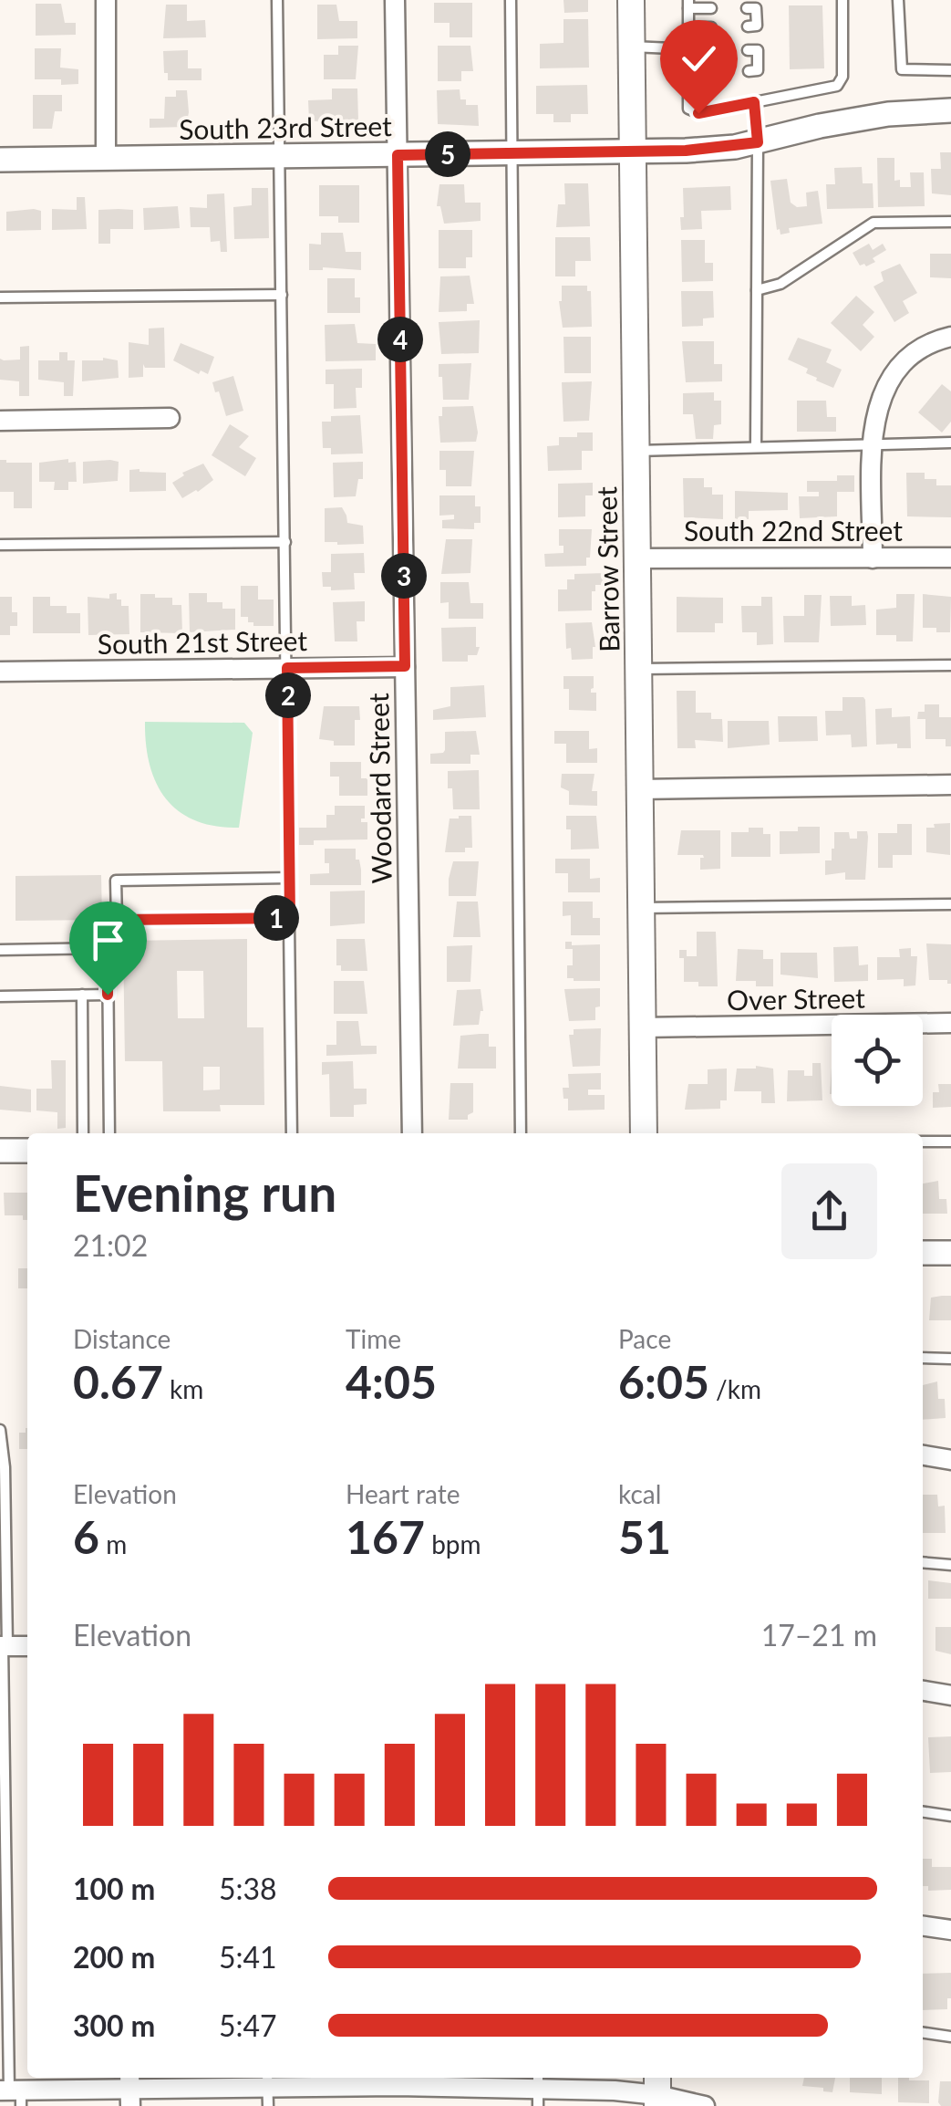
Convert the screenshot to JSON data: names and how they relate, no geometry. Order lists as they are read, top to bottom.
{
  "streets": {
    "main road": ["Barrow Street"],
    "street": [
      "South 23rd Street",
      "South 22nd Street",
      "South 21st Street",
      "Woodard Street",
      "Over Street"
    ]
  },
  "crossings": [
    ["South 23rd Street", "Barrow Street"],
    ["South 23rd Street", "Woodard Street"],
    ["South 22nd Street", "Barrow Street"],
    ["Barrow Street", "Over Street"],
    ["South 21st Street", "Woodard Street"]
  ],
  "page": {
    "pins": [
      "5",
      "4",
      "3",
      "2",
      "1"
    ],
    "heading": ["Evening run", "21:02"],
    "stats": [
      ["Distance", "0.67 km"],
      ["Time", "4:05"],
      ["Pace", "6:05 /km"],
      ["Elevation", "6 m"],
      ["Heart rate", "167 bpm"],
      ["kcal", "51"]
    ],
    "chart": ["Elevation", "17–21 m"],
    "list": [
      {
        "name": "100 m",
        "note": "5:38"
      },
      {
        "name": "200 m",
        "note": "5:41"
      },
      {
        "name": "300 m",
        "note": "5:47"
      }
    ]
  }
}
